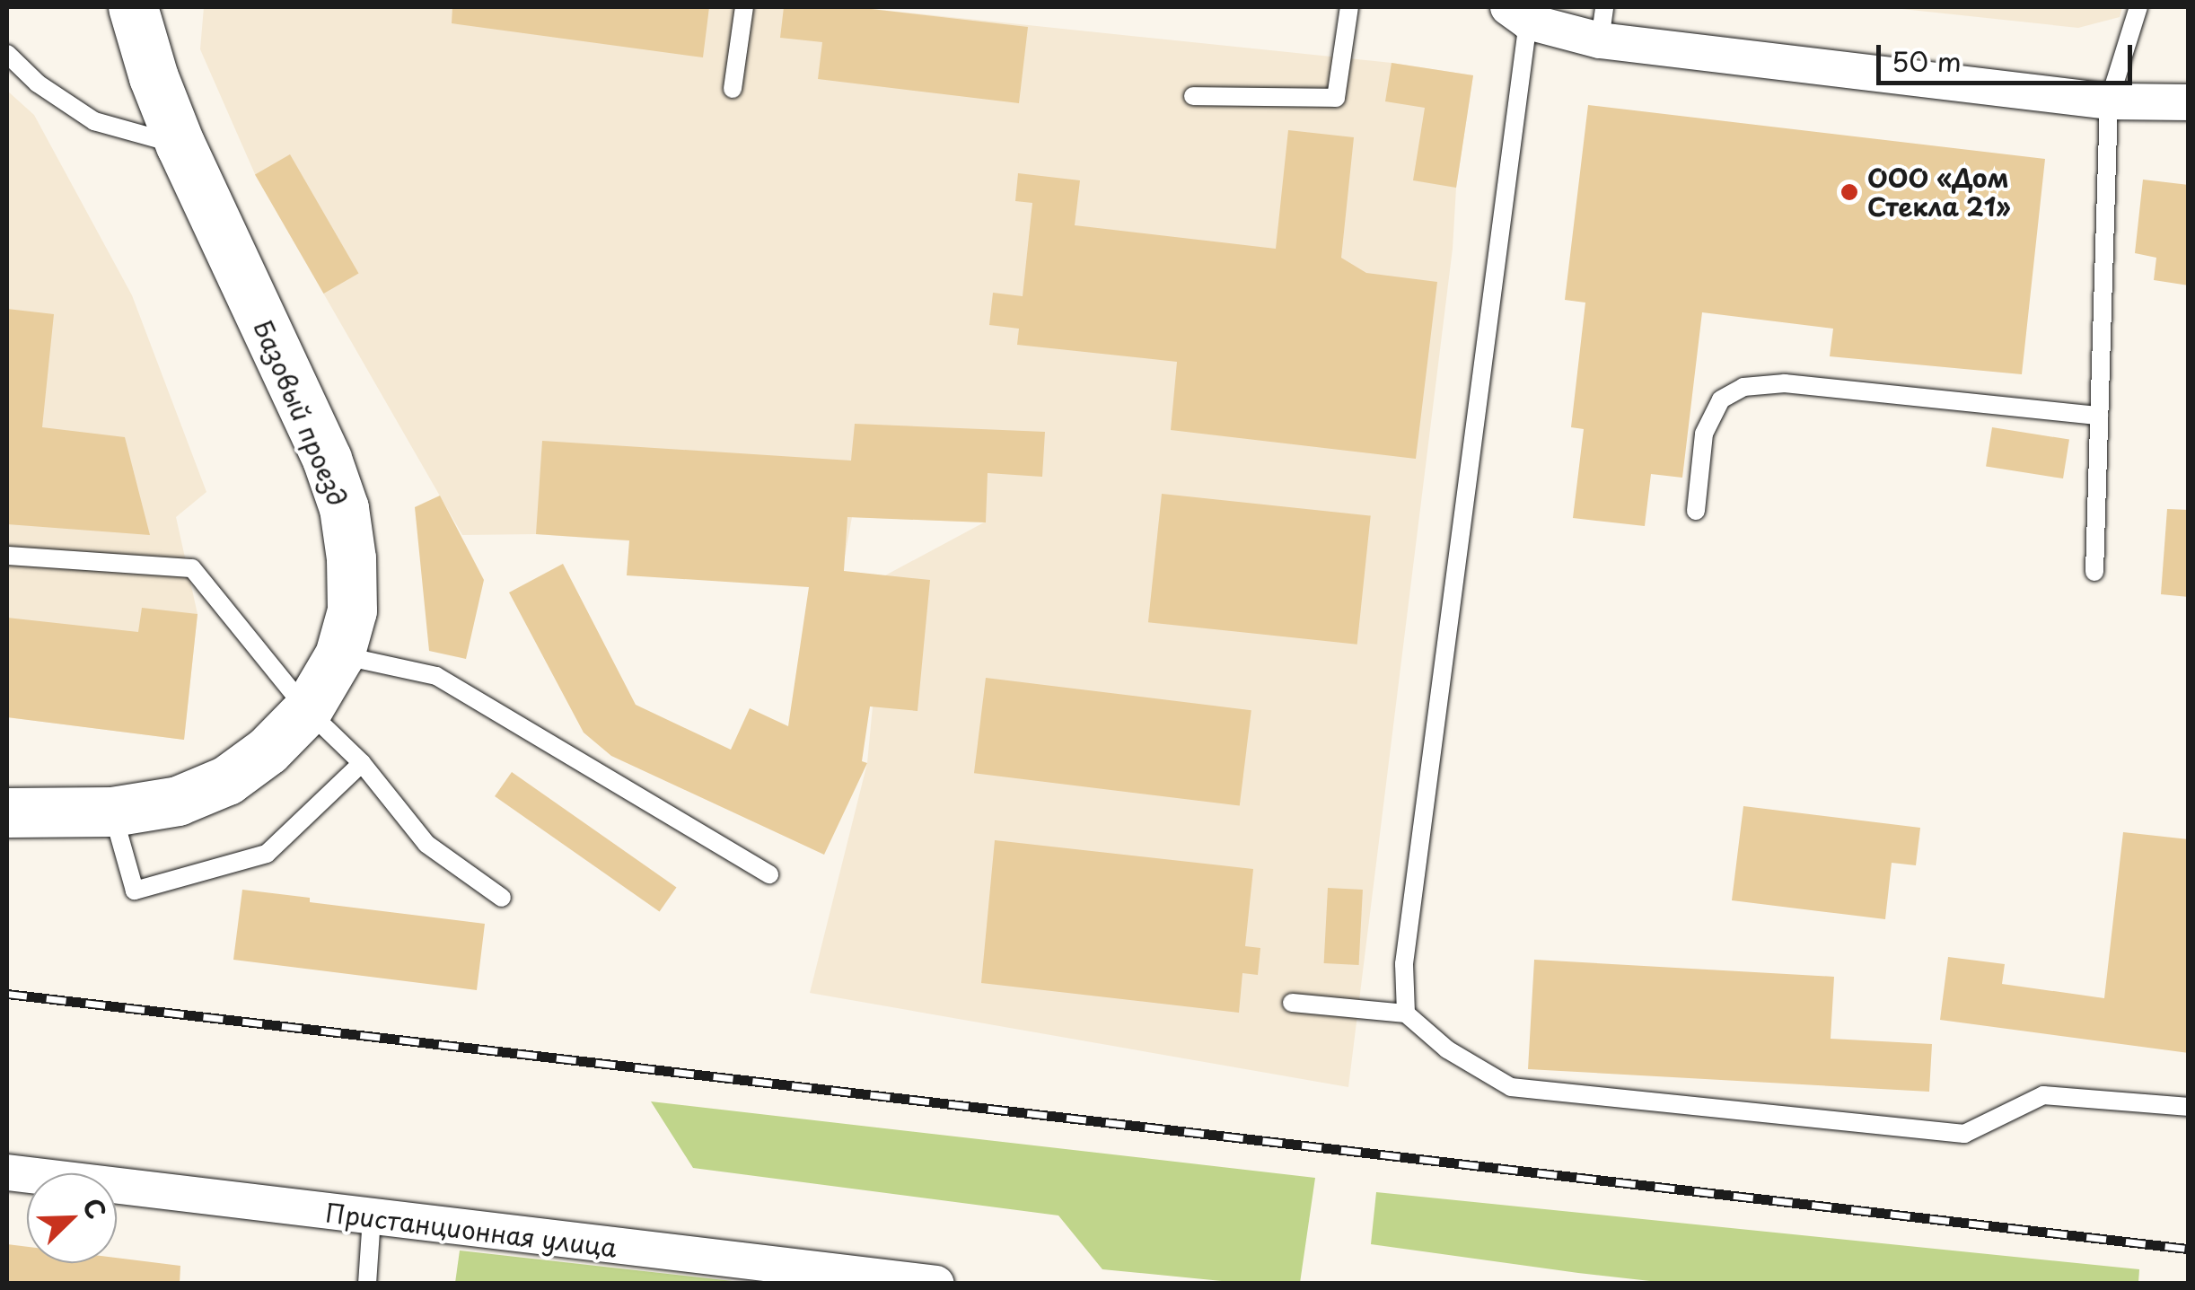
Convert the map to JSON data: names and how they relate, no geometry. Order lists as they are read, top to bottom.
{
  "streets": {
    "street": ["Базовый проезд", "Пристанционная улица"]
  },
  "places": ["ООО «Дом Стекла 21»"],
  "scale_bar": "50 m",
  "north": "top right"
}
